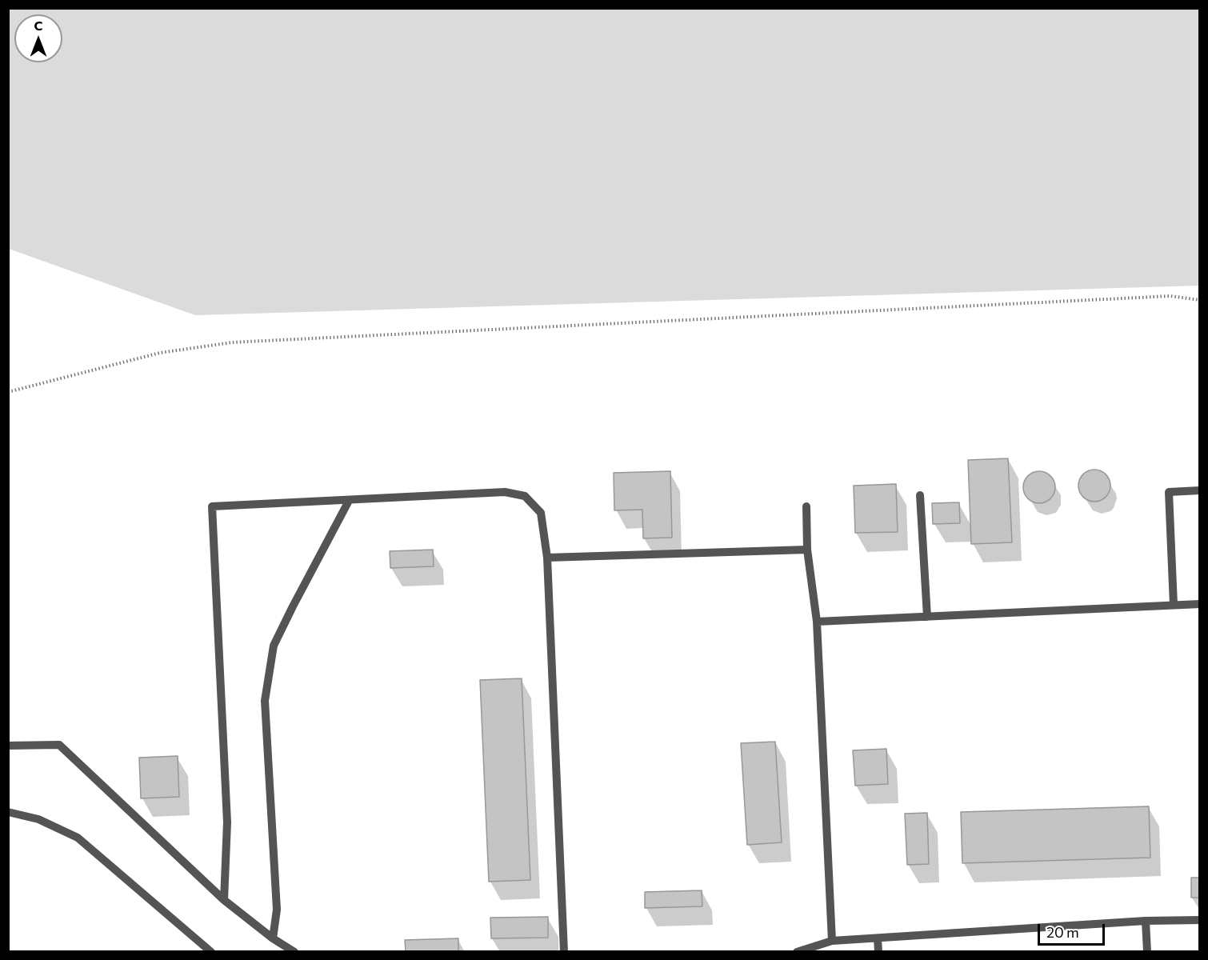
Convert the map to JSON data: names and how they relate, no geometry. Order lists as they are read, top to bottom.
{
  "scale_bar": "20 m",
  "north": "top"
}
